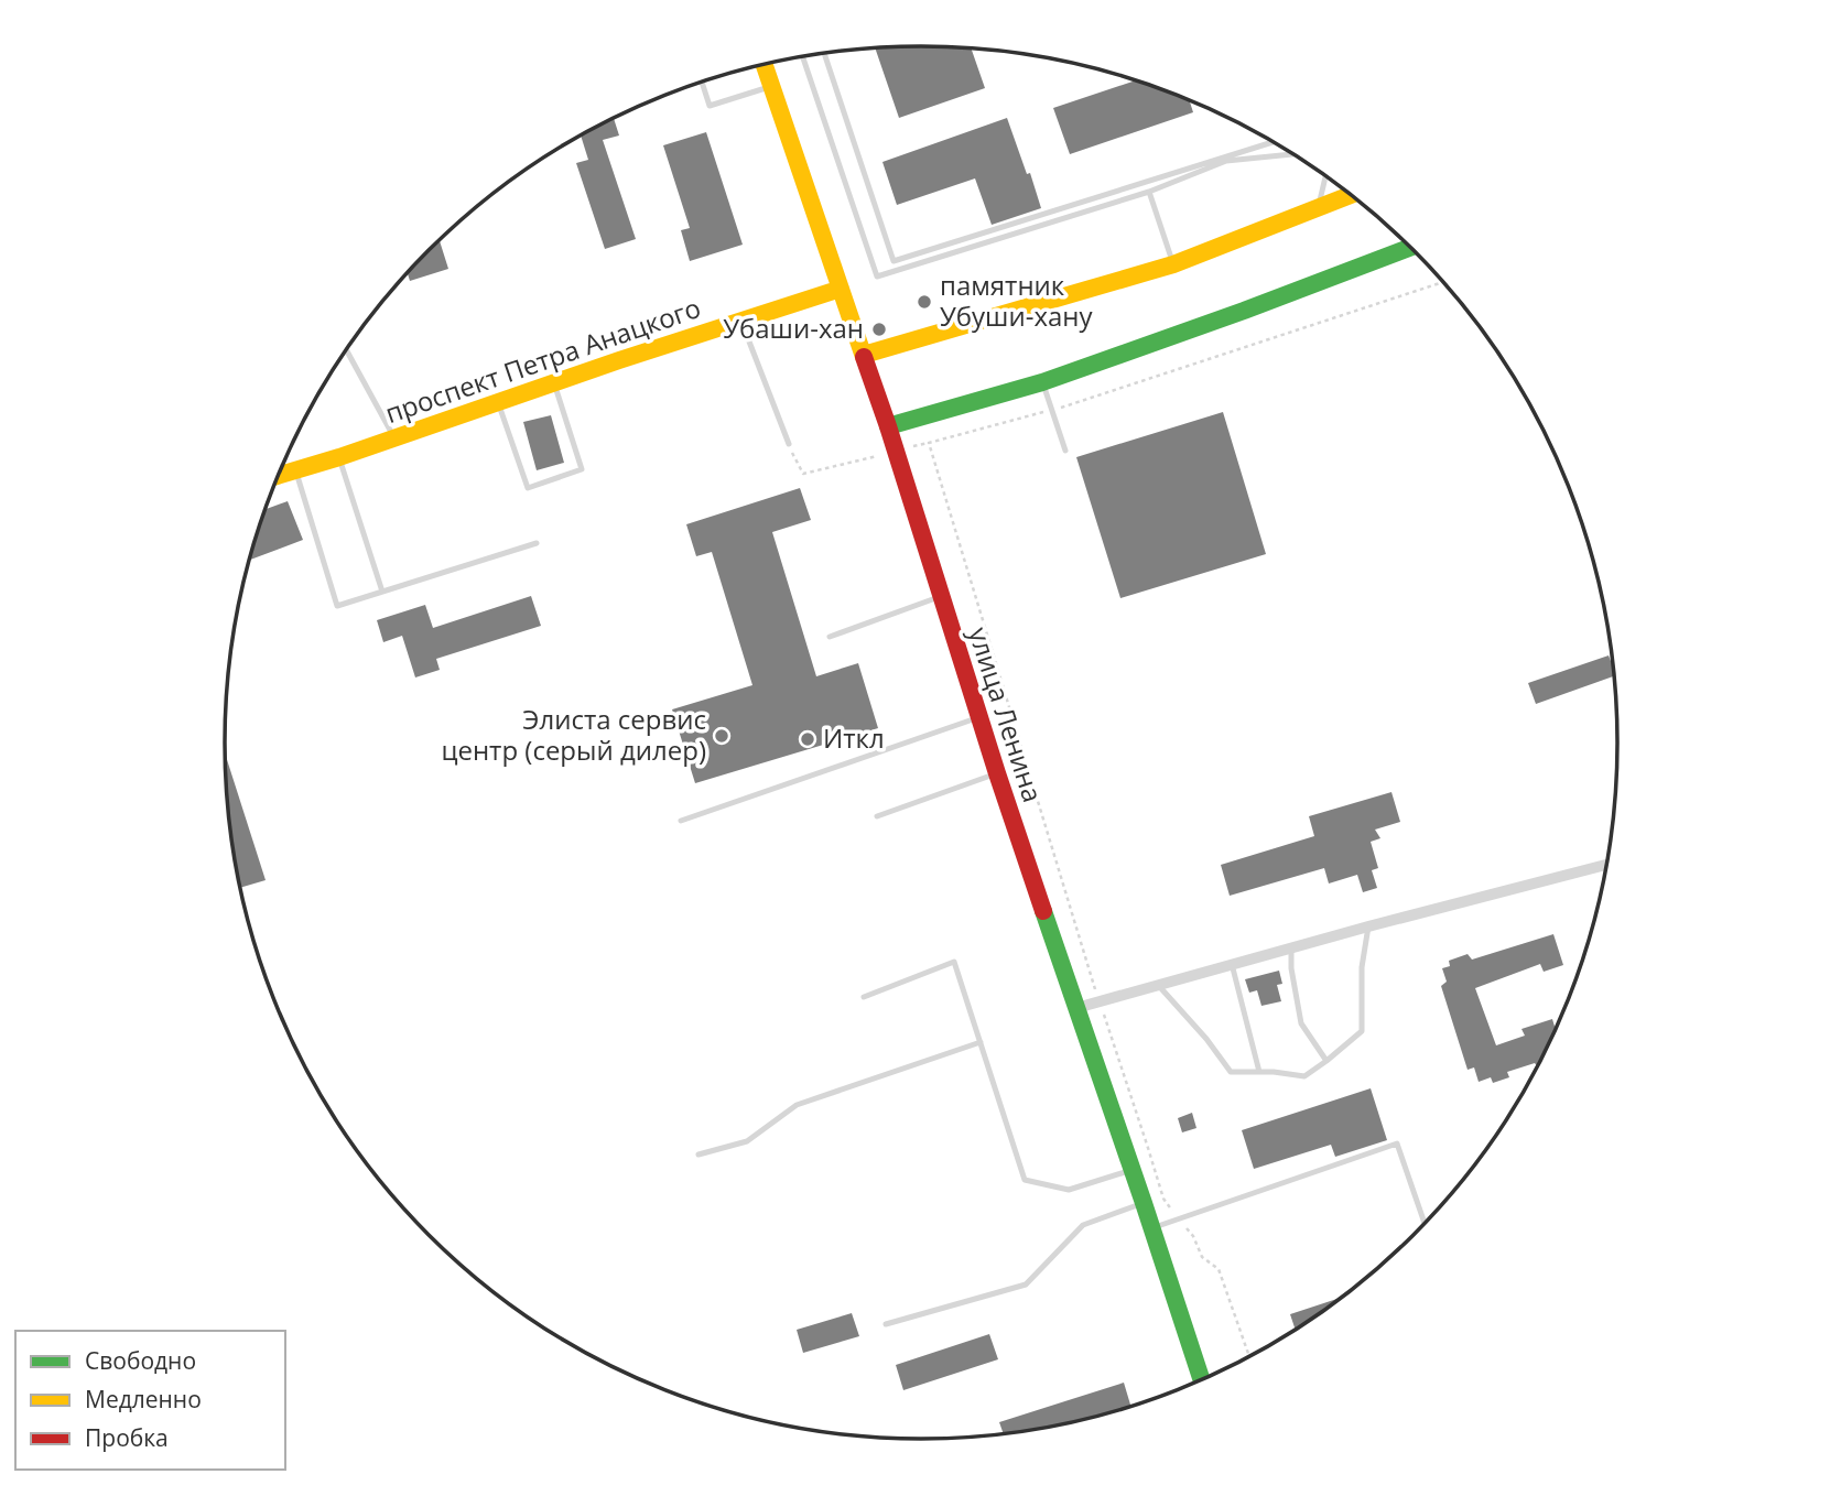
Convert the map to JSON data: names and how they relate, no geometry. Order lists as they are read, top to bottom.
{
  "streets": {
    "main road": ["проспект Петра Анацкого", "улица Ленина"]
  },
  "crossings": [
    ["проспект Петра Анацкого", "улица Ленина"]
  ],
  "places": [
    "памятник Убуши-хану",
    "Убаши-хан",
    "Элиста сервис центр (серый дилер)",
    "Иткл"
  ],
  "legend": ["Свободно", "Медленно", "Пробка"]
}
